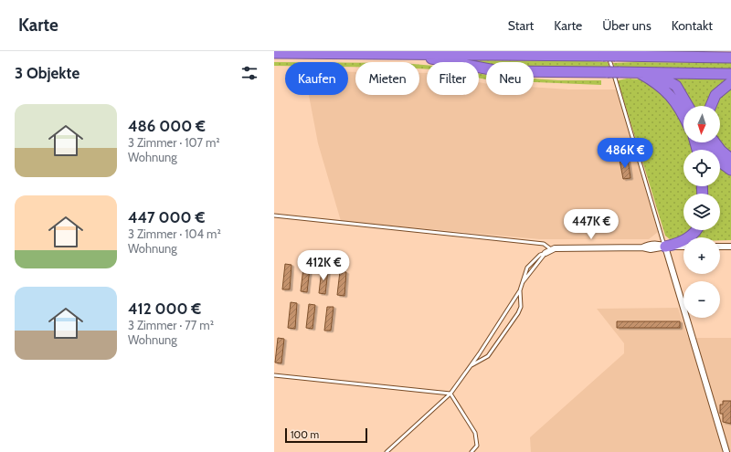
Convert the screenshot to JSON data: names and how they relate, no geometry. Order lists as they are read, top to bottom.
{
  "scale_bar": "100 m",
  "north": "bottom",
  "page": {
    "header": "Karte",
    "nav": [
      "Start",
      "Karte",
      "Über uns",
      "Kontakt"
    ],
    "heading": "3 Objekte",
    "chip": [
      "Kaufen",
      "Mieten",
      "Filter",
      "Neu"
    ],
    "list": [
      {
        "name": "486 000 €",
        "note": "3 Zimmer · 107 m² · Wohnung"
      },
      {
        "name": "447 000 €",
        "note": "3 Zimmer · 104 m² · Wohnung"
      },
      {
        "name": "412 000 €",
        "note": "3 Zimmer · 77 m² · Wohnung"
      }
    ],
    "map_buttons": ["+", "−"],
    "price": ["486K €", "447K €", "412K €"],
    "scale": "100 m"
  }
}
